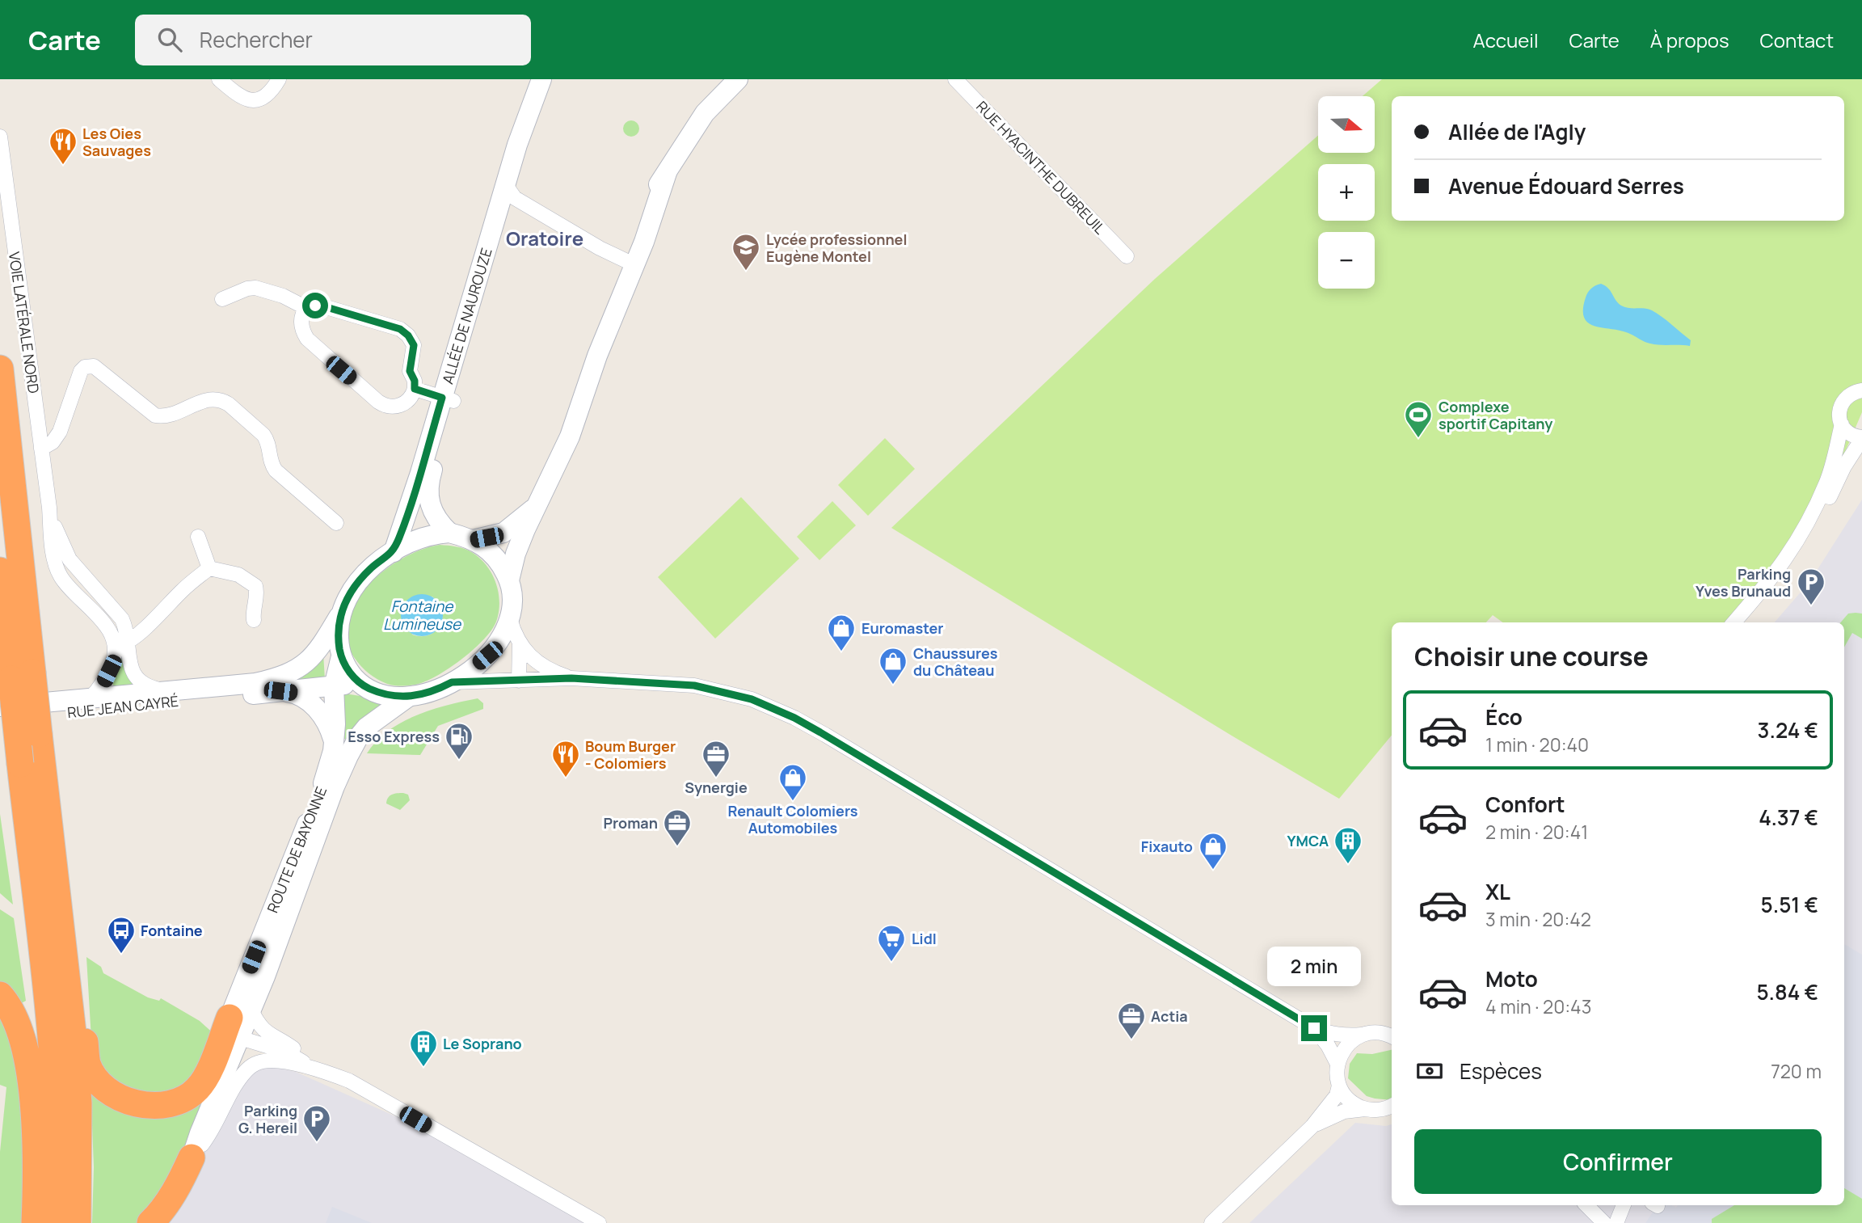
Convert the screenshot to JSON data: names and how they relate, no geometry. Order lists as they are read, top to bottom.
{
  "streets": {
    "main road": ["ALLÉE DE NAUROUZE", "RUE JEAN CAYRÉ", "ROUTE DE BAYONNE"],
    "street": ["RUE HYACINTHE DUBREUIL", "VOIE LATÉRALE NORD"]
  },
  "crossings": [
    ["ALLÉE DE NAUROUZE", "ROUTE DE BAYONNE"],
    ["VOIE LATÉRALE NORD", "RUE JEAN CAYRÉ"]
  ],
  "districts": ["Oratoire"],
  "water": ["Fontaine Lumineuse"],
  "places": {
    "restaurant": ["Les Oies Sauvages", "Boum Burger - Colomiers"],
    "school or university": ["Lycée professionnel Eugène Montel"],
    "sports": ["Complexe sportif Capitany"],
    "parking": ["Parking Yves Brunaud", "Parking G. Hereil"],
    "shop": [
      "Euromaster",
      "Chaussures du Château",
      "Renault Colomiers Automobiles",
      "Fixauto"
    ],
    "fuel station": ["Esso Express"],
    "office": ["Synergie", "Proman", "Actia"],
    "building": ["YMCA", "Le Soprano"],
    "bus stop": ["Fontaine"],
    "supermarket": ["Lidl"]
  },
  "north": "right",
  "page": {
    "header": "Carte",
    "search": "Rechercher",
    "nav": [
      "Accueil",
      "Carte",
      "À propos",
      "Contact"
    ],
    "map_buttons": ["+", "−"],
    "banner": ["Allée de l'Agly", "Avenue Édouard Serres"],
    "heading": "Choisir une course",
    "list": [
      {
        "name": "Éco",
        "note": "1 min · 20:40",
        "value": "3.24 €"
      },
      {
        "name": "Confort",
        "note": "2 min · 20:41",
        "value": "4.37 €"
      },
      {
        "name": "XL",
        "note": "3 min · 20:42",
        "value": "5.51 €"
      },
      {
        "name": "Moto",
        "note": "4 min · 20:43",
        "value": "5.84 €"
      }
    ],
    "bubble": "2 min",
    "pay": ["Espèces", "720 m"],
    "buttons": "Confirmer"
  }
}
